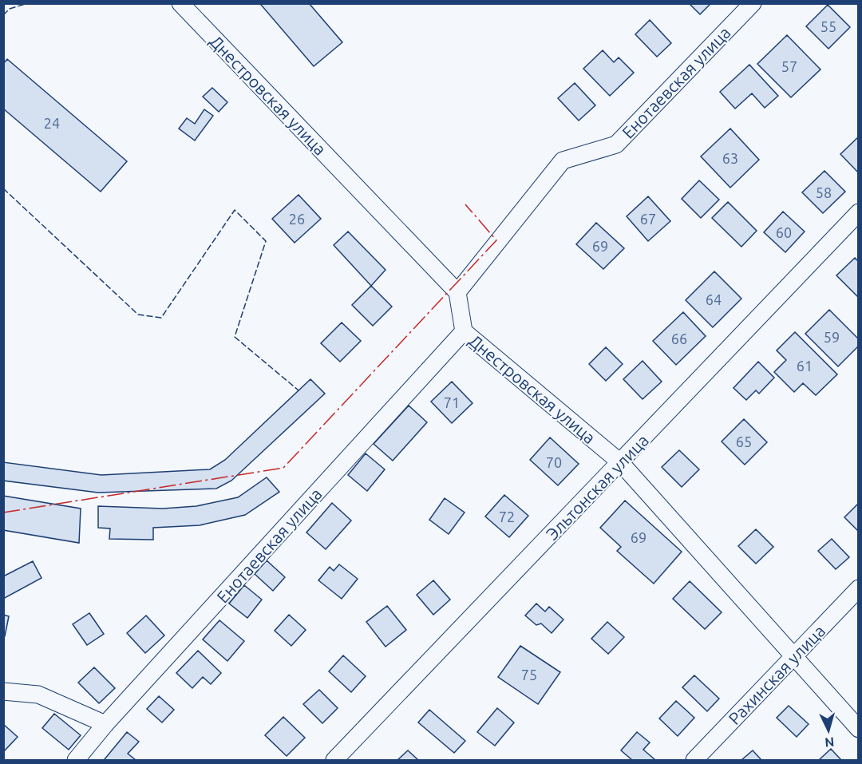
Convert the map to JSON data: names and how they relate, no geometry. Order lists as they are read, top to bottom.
{
  "streets": {
    "street": [
      "Енотаевская улица",
      "Днестровская улица",
      "Эльтонская улица",
      "Рахинская улица"
    ]
  },
  "crossings": [
    ["Енотаевская улица", "Днестровская улица"],
    ["Днестровская улица", "Эльтонская улица"],
    ["Днестровская улица", "Рахинская улица"]
  ],
  "house_numbers": [
    "55",
    "57",
    "24",
    "63",
    "58",
    "26",
    "67",
    "60",
    "69",
    "64",
    "59",
    "66",
    "61",
    "71",
    "65",
    "70",
    "72",
    "69",
    "75"
  ],
  "north": "bottom"
}
